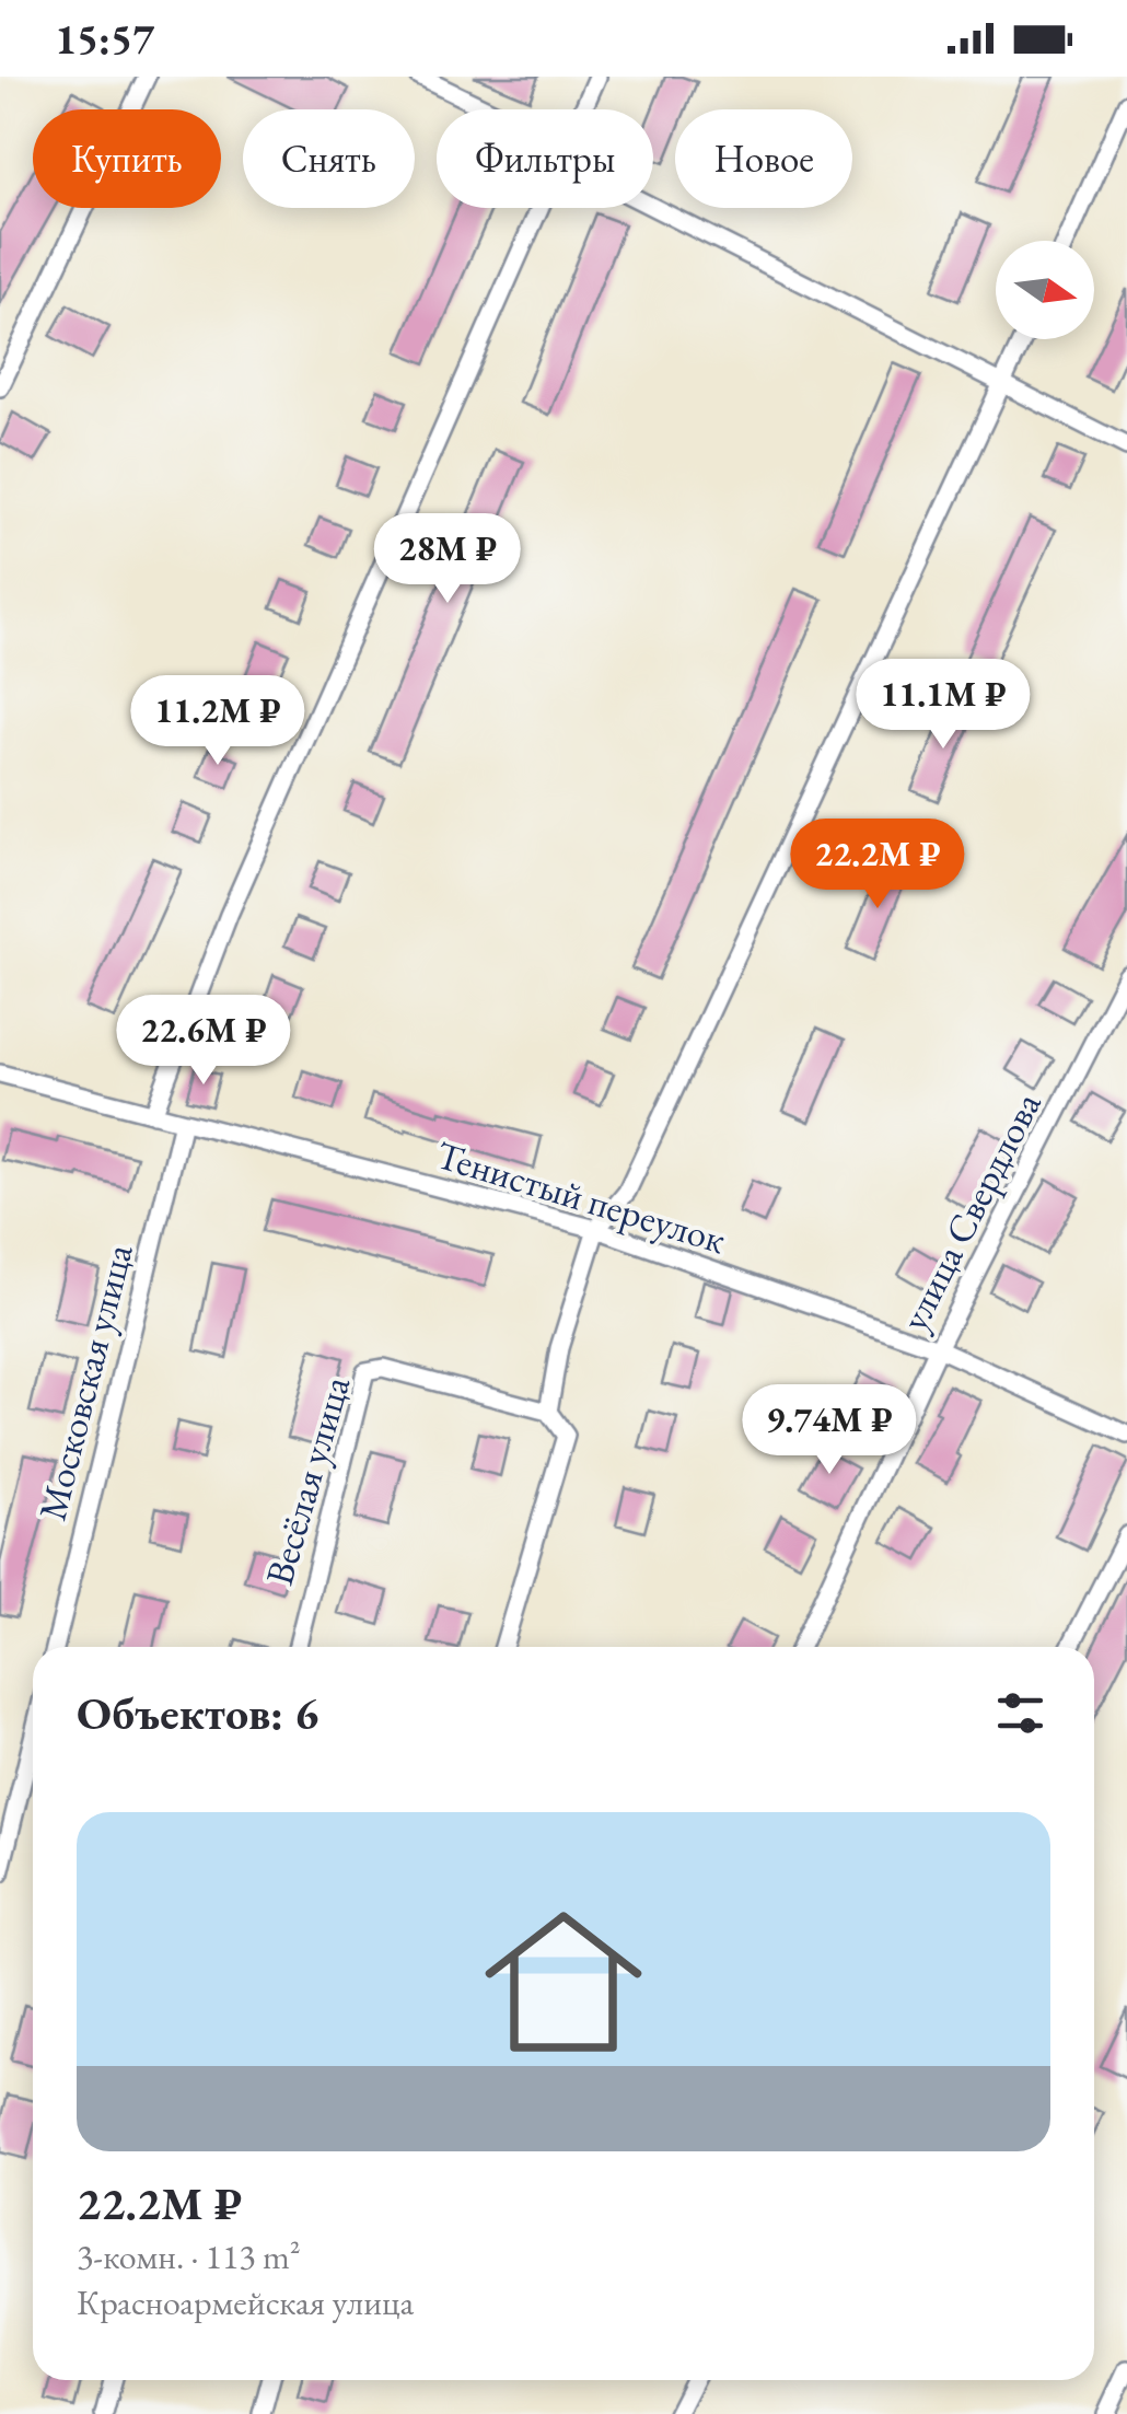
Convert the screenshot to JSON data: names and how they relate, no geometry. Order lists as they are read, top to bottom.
{
  "streets": {
    "street": [
      "Тенистый переулок",
      "улица Свердлова",
      "Московская улица",
      "Весёлая улица"
    ]
  },
  "crossings": [
    ["Тенистый переулок", "улица Свердлова"],
    ["Тенистый переулок", "Московская улица"]
  ],
  "north": "right",
  "page": {
    "status": "15:57",
    "chip": [
      "Купить",
      "Снять",
      "Фильтры",
      "Новое"
    ],
    "price": [
      "28M ₽",
      "11.1M ₽",
      "11.2M ₽",
      "22.2M ₽",
      "22.6M ₽",
      "9.74M ₽"
    ],
    "heading": "Объектов: 6",
    "list": [
      {
        "name": "22.2M ₽",
        "note": "3-комн. · 113 m² · Красноармейская улица"
      }
    ]
  }
}
